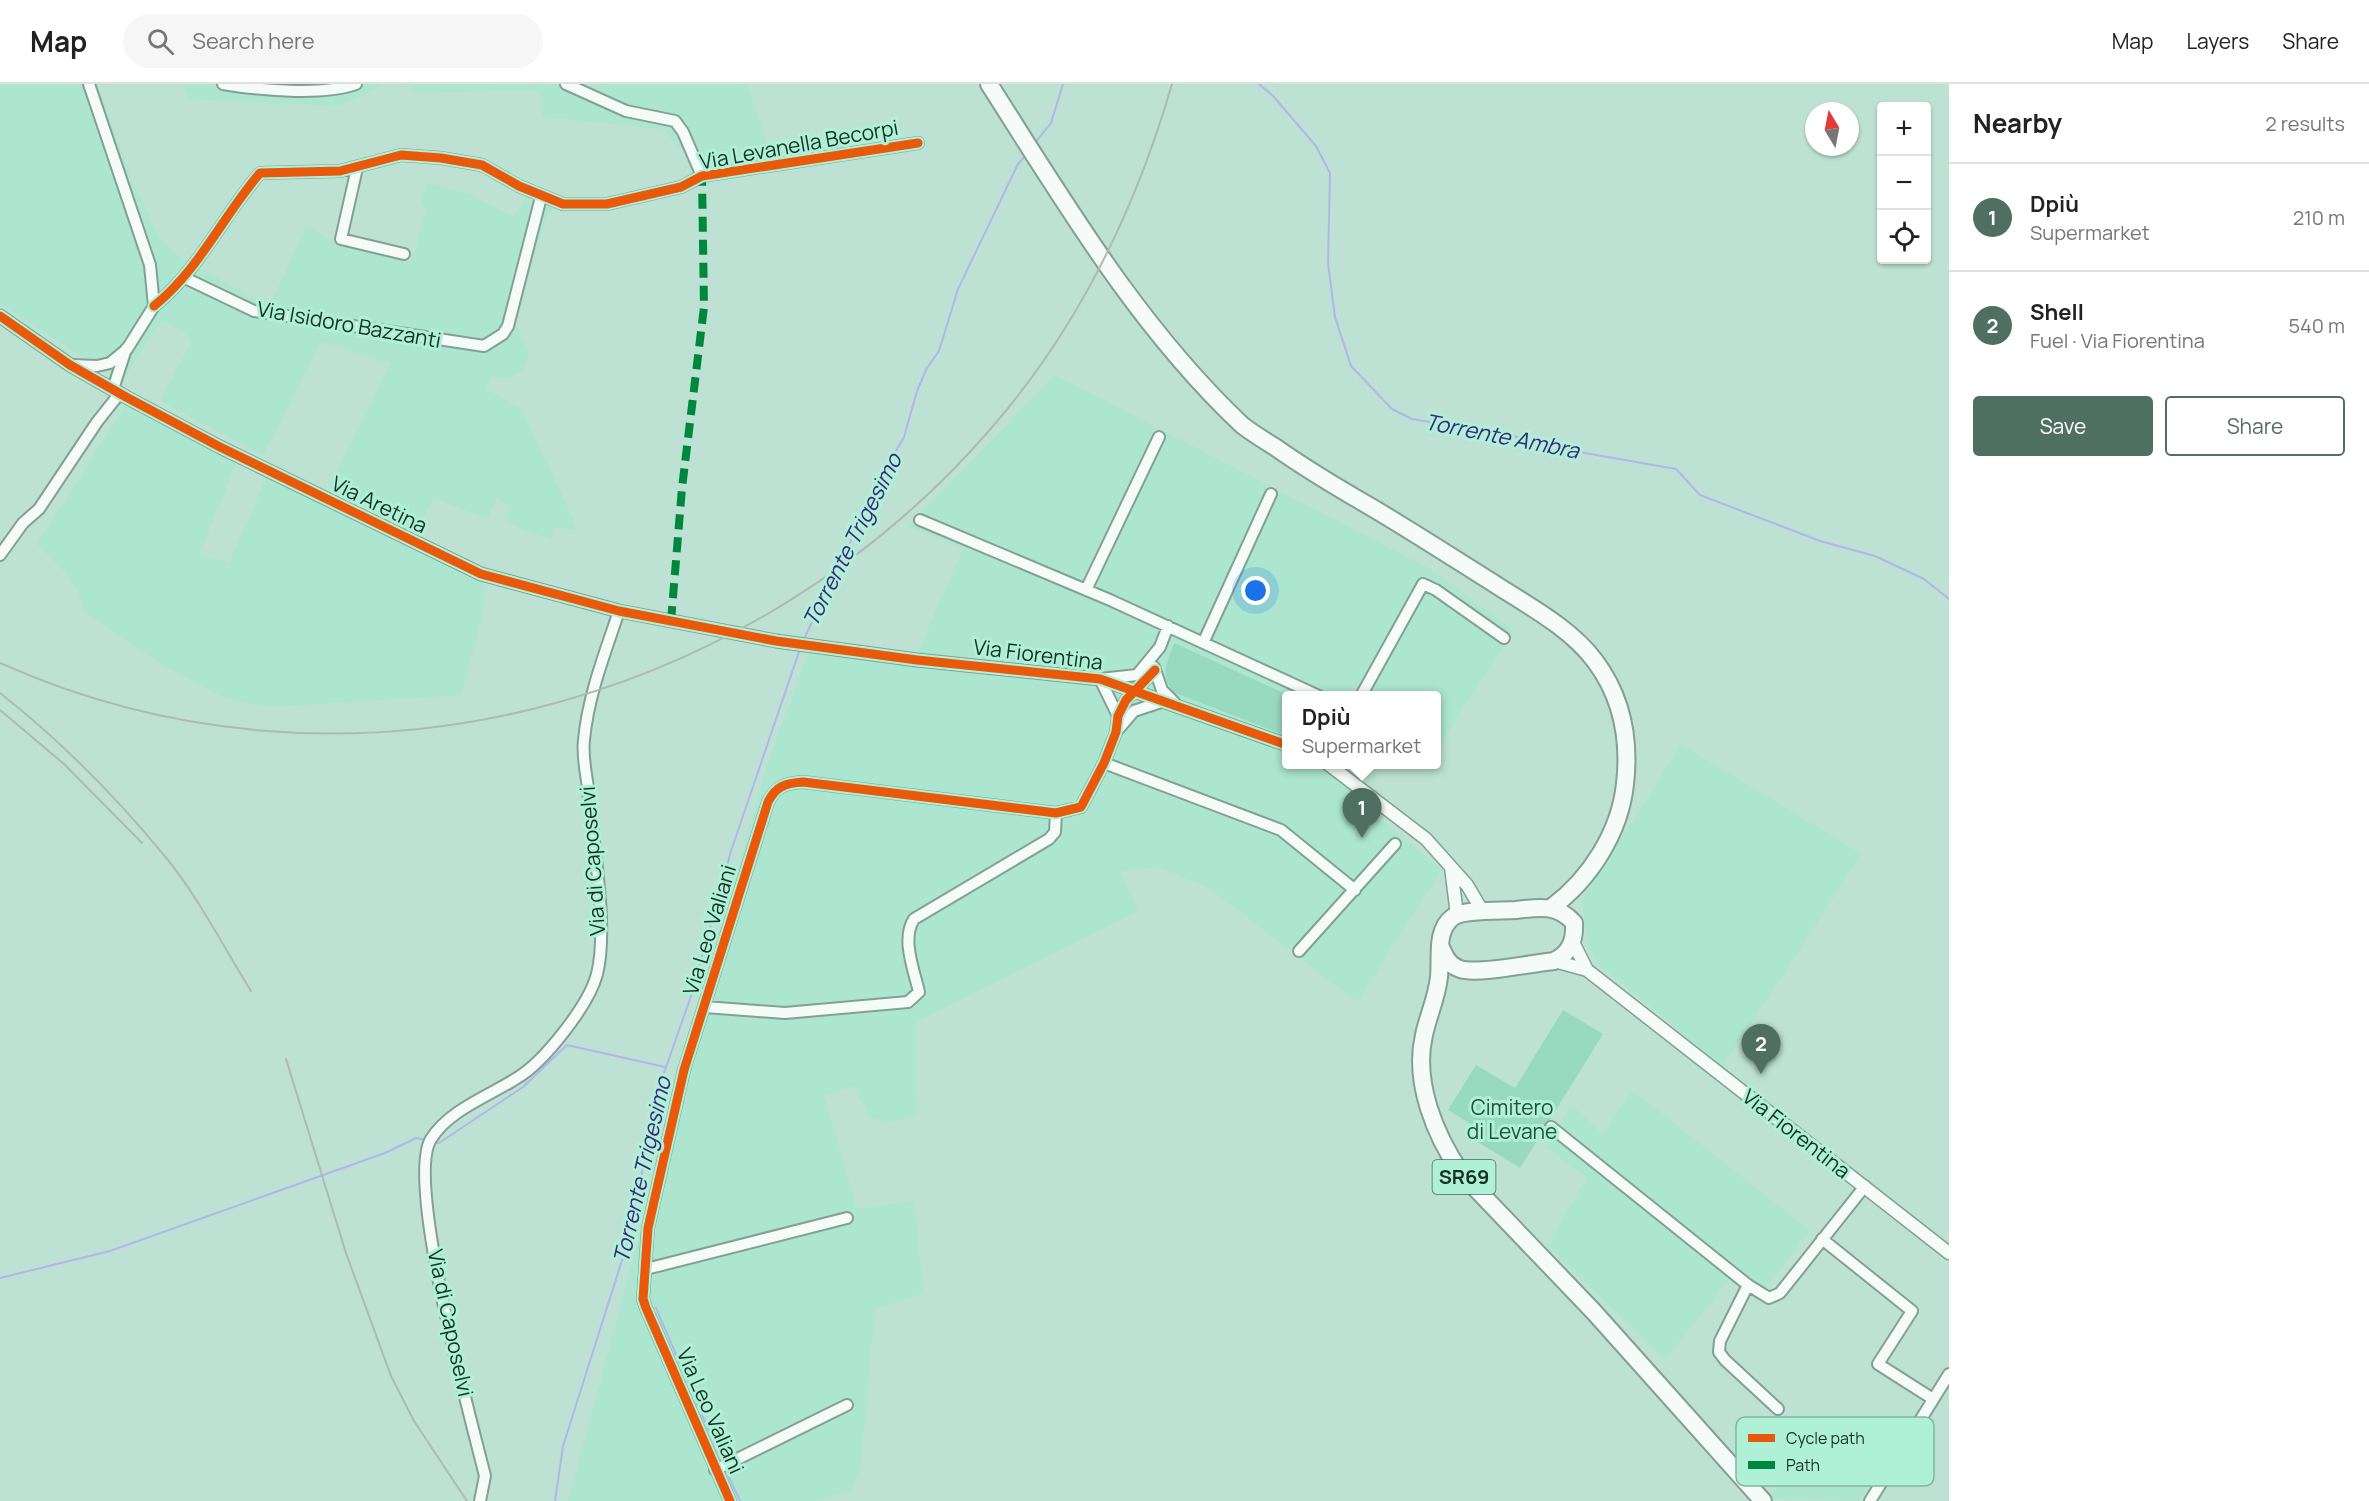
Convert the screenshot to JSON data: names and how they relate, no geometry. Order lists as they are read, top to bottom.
{
  "streets": {
    "main road": ["Via Fiorentina", "SR69"],
    "street": [
      "Via Levanella Becorpi",
      "Via Isidoro Bazzanti",
      "Via Aretina",
      "Via di Caposelvi",
      "Via Leo Valiani"
    ]
  },
  "crossings": [
    ["Via Levanella Becorpi", "Via Isidoro Bazzanti"],
    ["Via Levanella Becorpi", "Via Aretina"],
    ["Via Aretina", "Via Fiorentina"],
    ["Via Aretina", "Via di Caposelvi"],
    ["Via Fiorentina", "Via Leo Valiani"],
    ["Via Fiorentina", "SR69"]
  ],
  "water": ["Torrente Ambra", "Torrente Trigesimo"],
  "parks": ["Cimitero di Levane"],
  "legend": ["Cycle path", "Path"],
  "north": "top",
  "page": {
    "header": "Map",
    "search": "Search here",
    "nav": ["Map", "Layers", "Share"],
    "heading": ["Nearby", "2 results"],
    "map_buttons": ["+", "−"],
    "list": [
      {
        "mark": "1",
        "name": "Dpiù",
        "note": "Supermarket",
        "value": "210 m"
      },
      {
        "mark": "2",
        "name": "Shell",
        "note": "Fuel · Via Fiorentina",
        "value": "540 m"
      }
    ],
    "buttons": ["Save", "Share"],
    "popup": ["Dpiù", "Supermarket"],
    "pins": ["1", "2"]
  }
}
